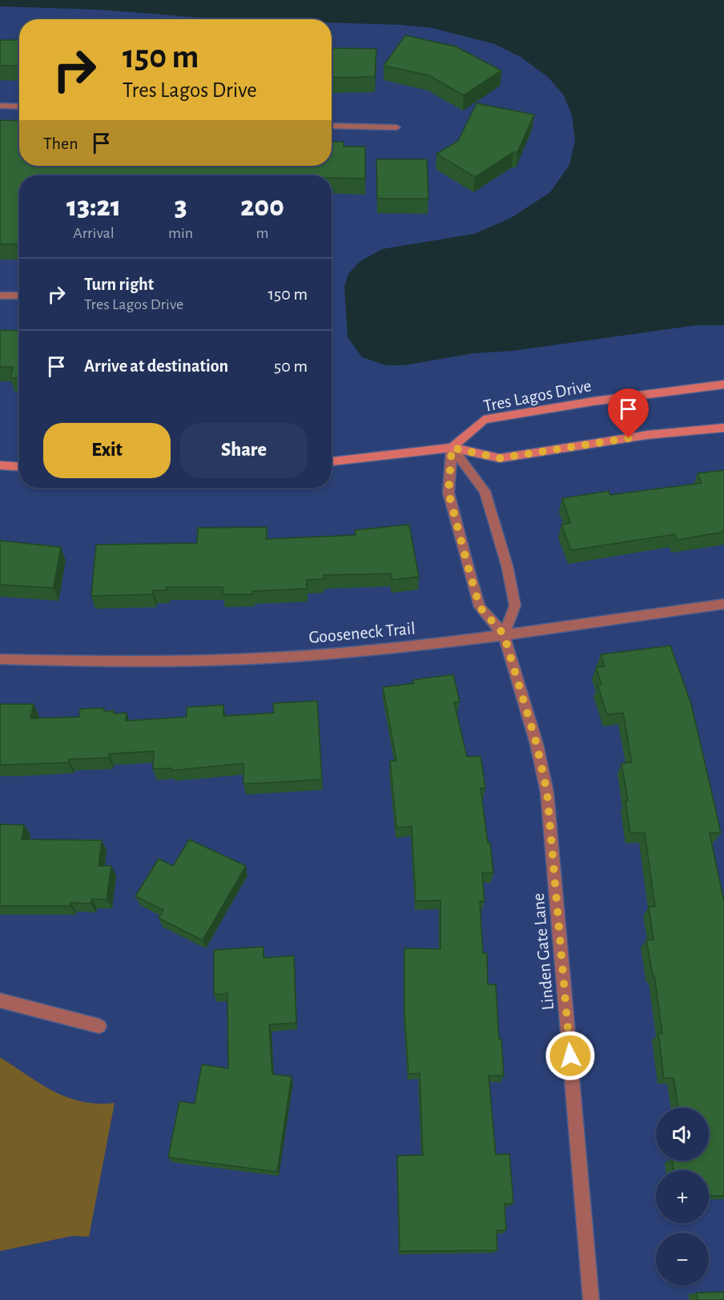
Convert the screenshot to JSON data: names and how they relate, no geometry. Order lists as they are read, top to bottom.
{
  "streets": {
    "street": ["Tres Lagos Drive", "Gooseneck Trail", "Linden Gate Lane"]
  },
  "crossings": [
    ["Tres Lagos Drive", "Linden Gate Lane"],
    ["Gooseneck Trail", "Linden Gate Lane"]
  ],
  "page": {
    "turn": ["150 m", "Tres Lagos Drive"],
    "then": "Then",
    "eta": [
      "13:21",
      "Arrival",
      "3",
      "min",
      "200",
      "m"
    ],
    "list": [
      {
        "name": "Turn right",
        "note": "Tres Lagos Drive",
        "value": "150 m"
      },
      {
        "name": "Arrive at destination",
        "value": "50 m"
      }
    ],
    "buttons": ["Exit", "Share"],
    "map_buttons": ["+", "−"]
  }
}
